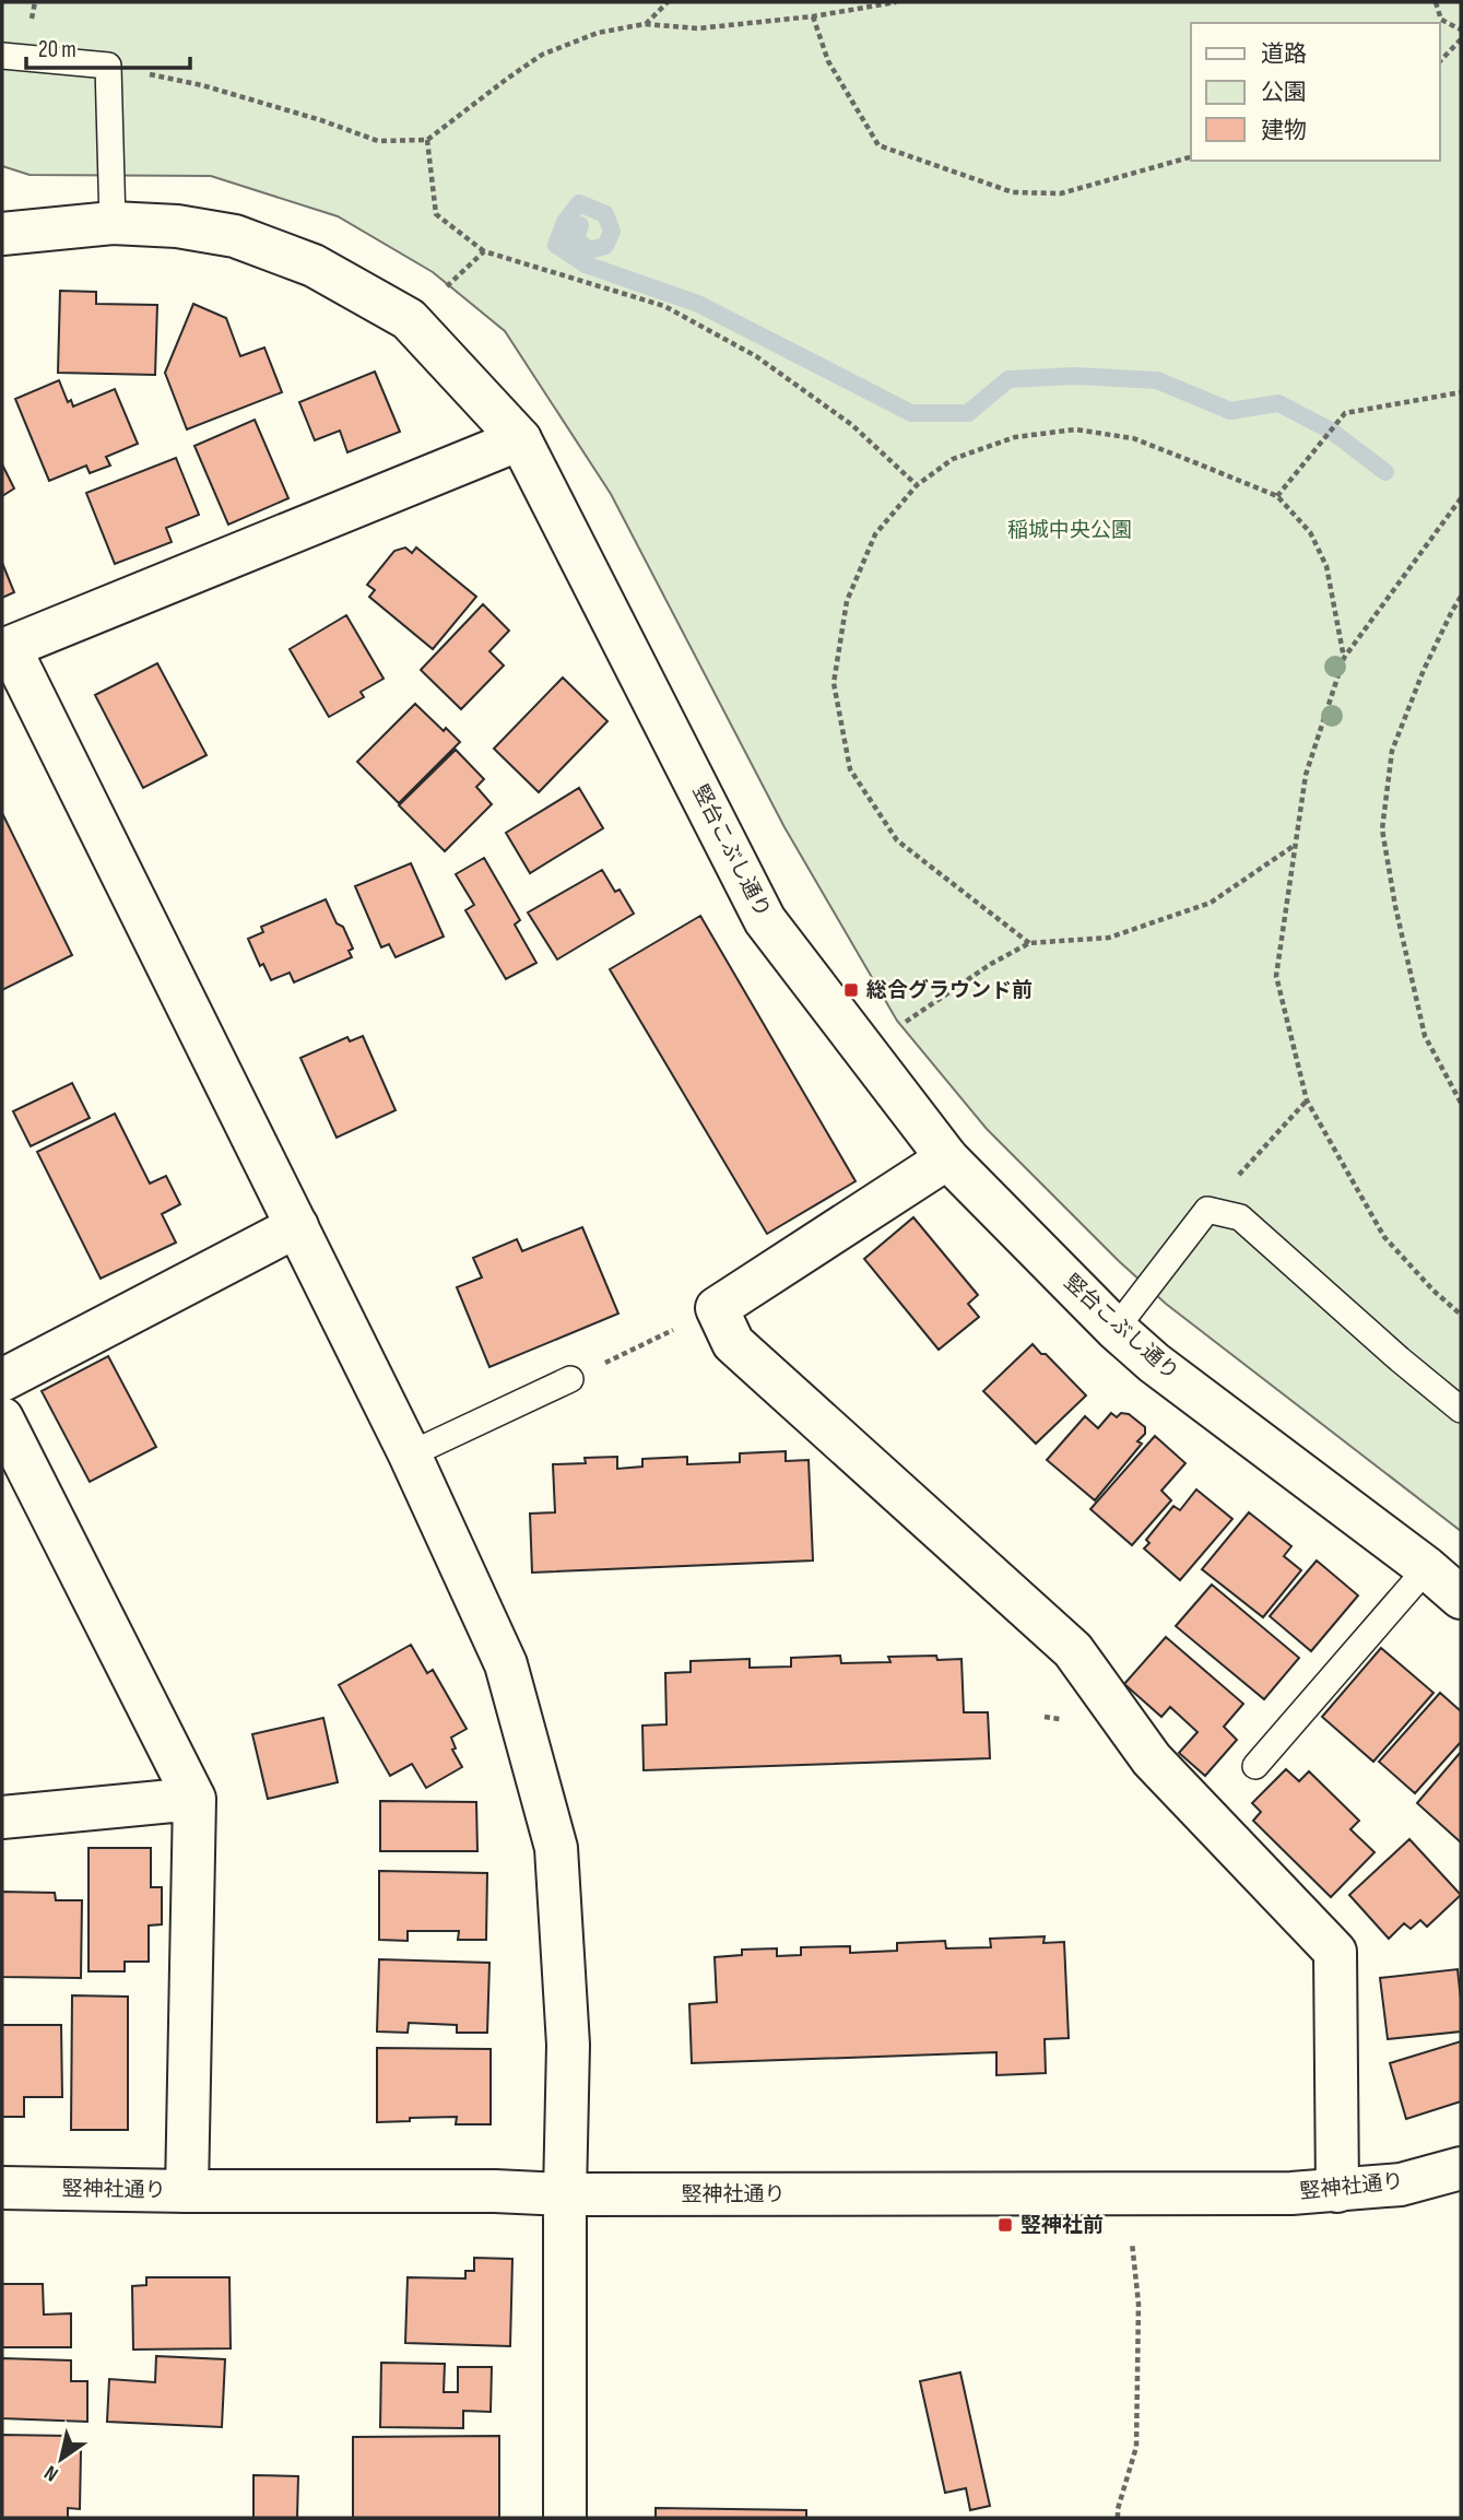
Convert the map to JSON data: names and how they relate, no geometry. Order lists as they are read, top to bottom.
{
  "streets": {
    "street": ["竪台こぶし通り", "竪神社通り"]
  },
  "parks": ["稲城中央公園"],
  "places": {
    "transit": ["総合グラウンド前", "竪神社前"]
  },
  "legend": ["道路", "公園", "建物"],
  "scale_bar": "20 m",
  "north": "bottom left"
}
